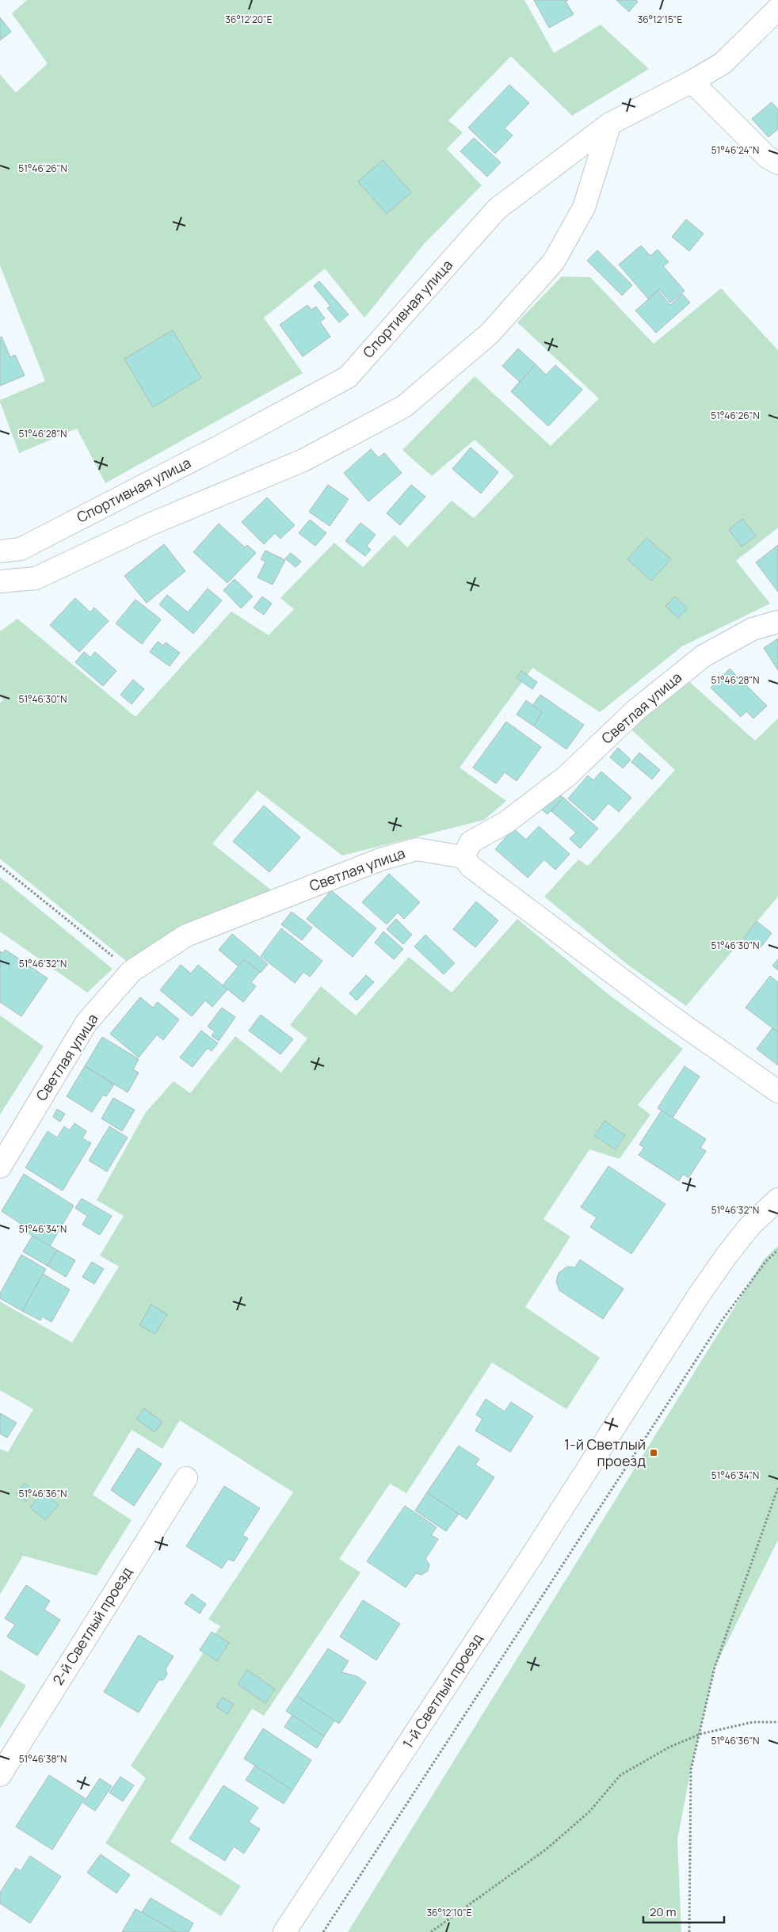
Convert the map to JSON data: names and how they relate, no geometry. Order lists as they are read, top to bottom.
{
  "streets": {
    "street": [
      "Спортивная улица",
      "Светлая улица",
      "2-й Светлый проезд",
      "1-й Светлый проезд"
    ]
  },
  "places": {
    "transit": ["1-й Светлый проезд"]
  },
  "scale_bar": "20 m",
  "coordinates": [
    "36°12'20\"E",
    "36°12'15\"E",
    "51°46'24\"N",
    "51°46'26\"N",
    "51°46'28\"N",
    "51°46'30\"N",
    "51°46'32\"N",
    "51°46'34\"N",
    "51°46'36\"N",
    "51°46'38\"N",
    "36°12'10\"E"
  ]
}
